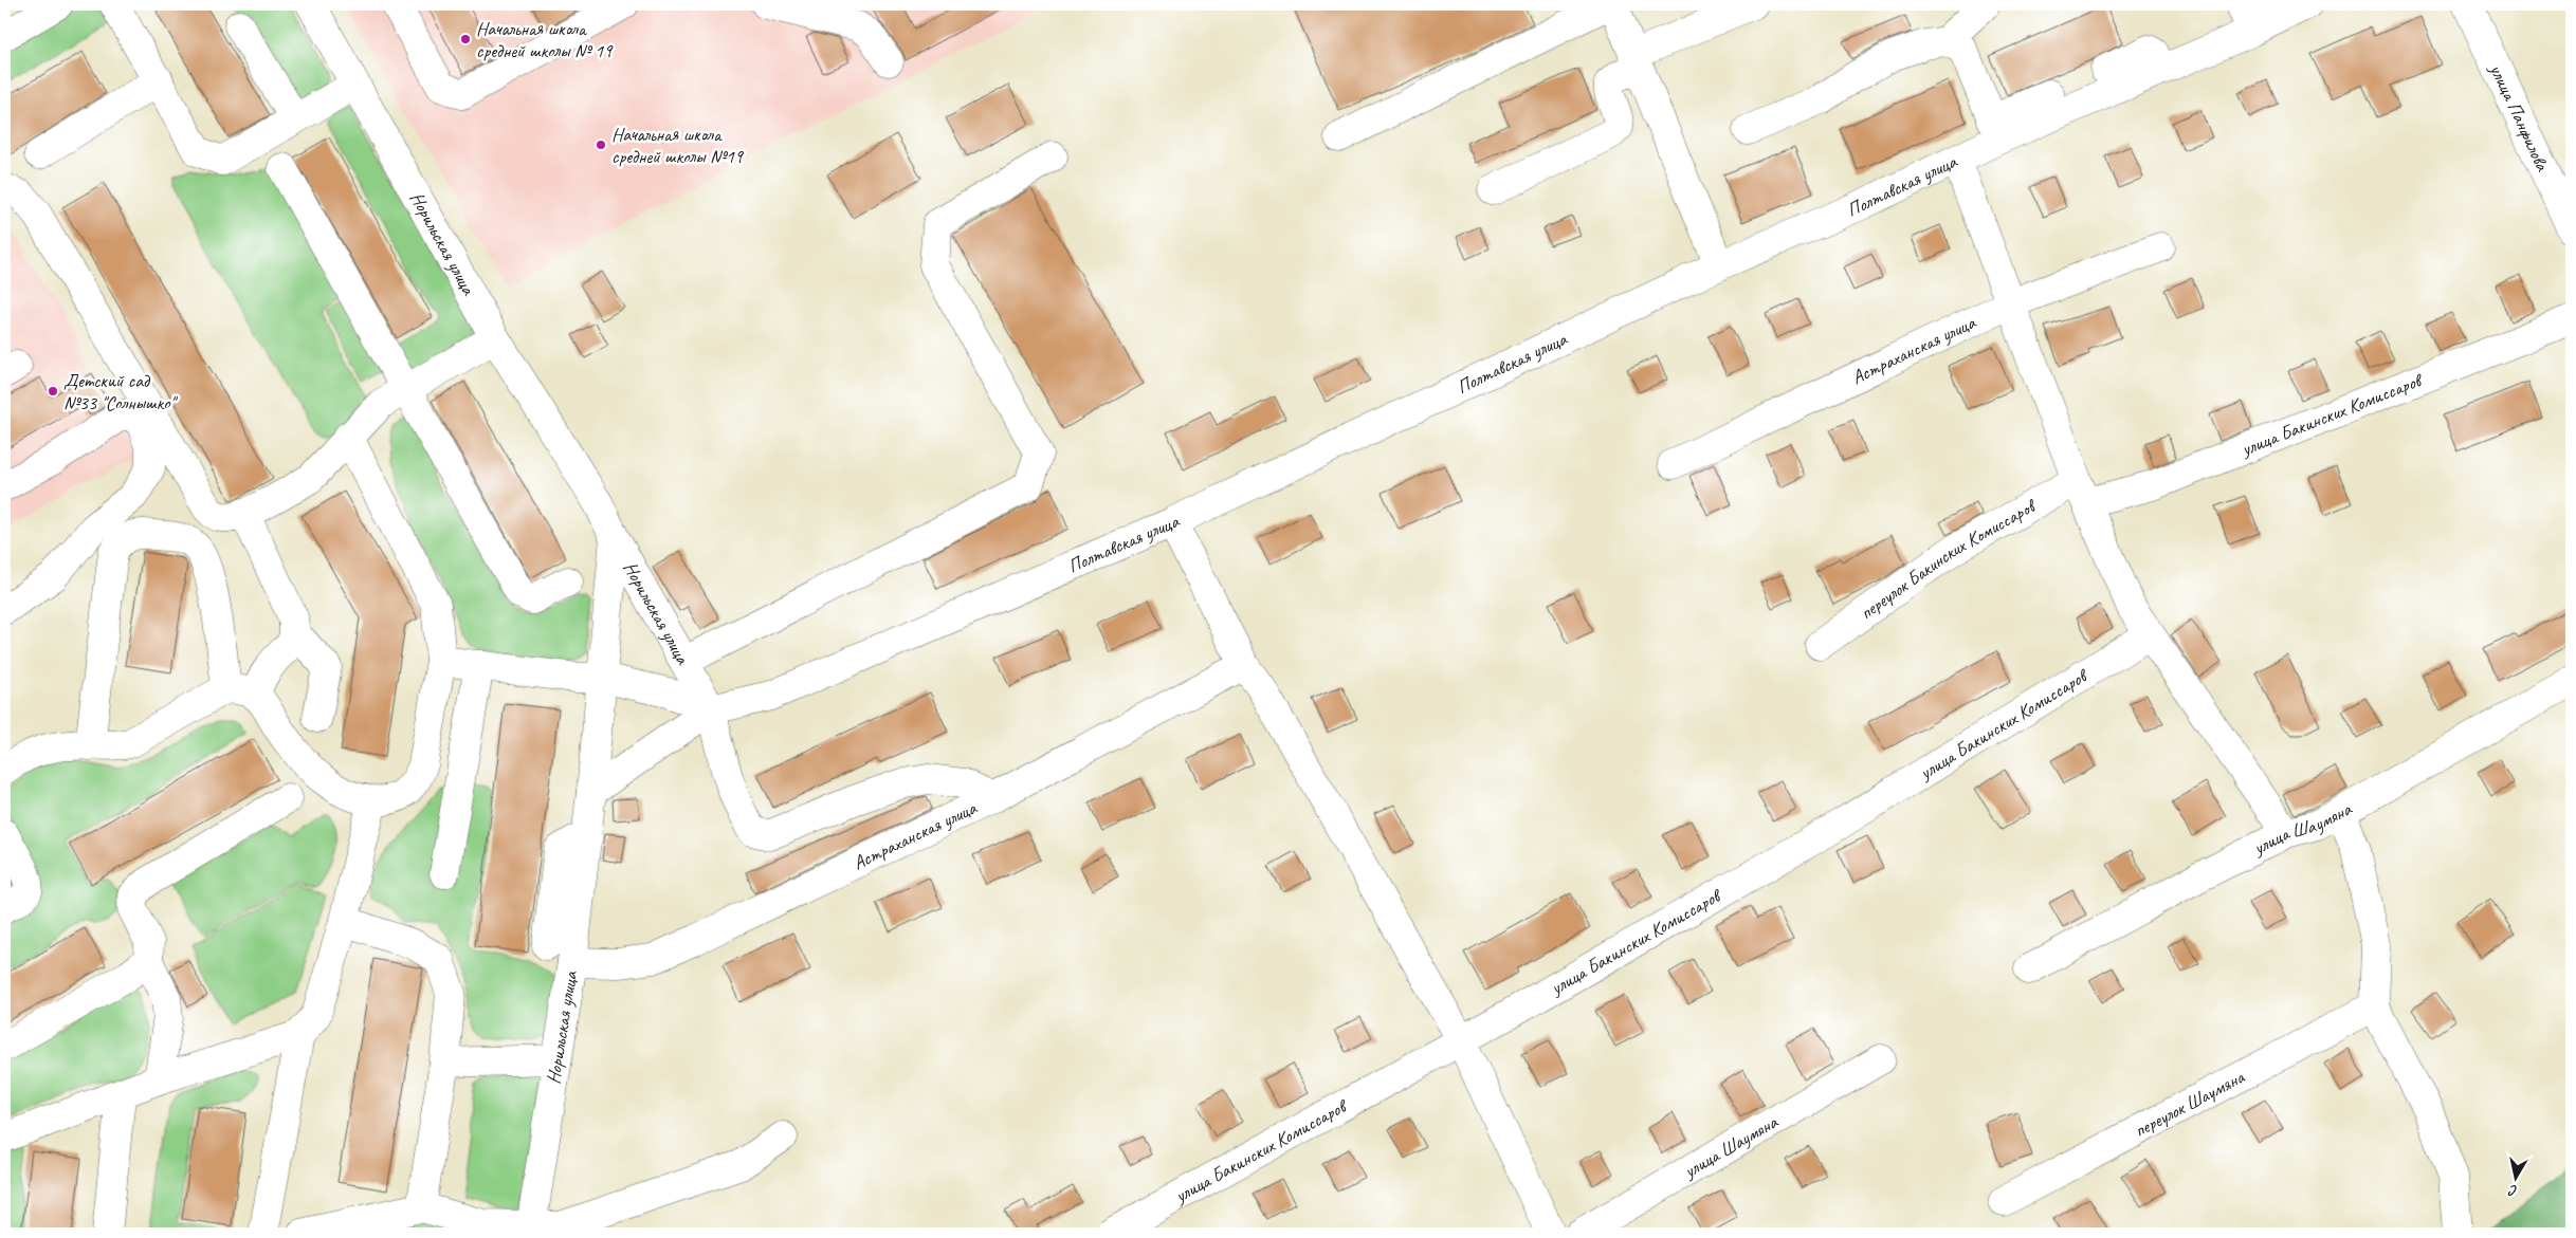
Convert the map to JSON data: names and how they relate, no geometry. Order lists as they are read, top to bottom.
{
  "streets": {
    "street": [
      "улица Панфилова",
      "Полтавская улица",
      "Норильская улица",
      "Астраханская улица",
      "улица Бакинских Комиссаров",
      "переулок Бакинских Комиссаров",
      "улица Шаумяна",
      "переулок Шаумяна"
    ]
  },
  "crossings": [
    ["Полтавская улица", "Норильская улица"],
    ["Норильская улица", "Астраханская улица"],
    ["улица Бакинских Комиссаров", "переулок Бакинских Комиссаров"]
  ],
  "places": ["Начальная школа средней школы № 19", "Начальная школа средней школы №19", "Детский сад №33 \"Солнышко\""],
  "north": "bottom"
}
